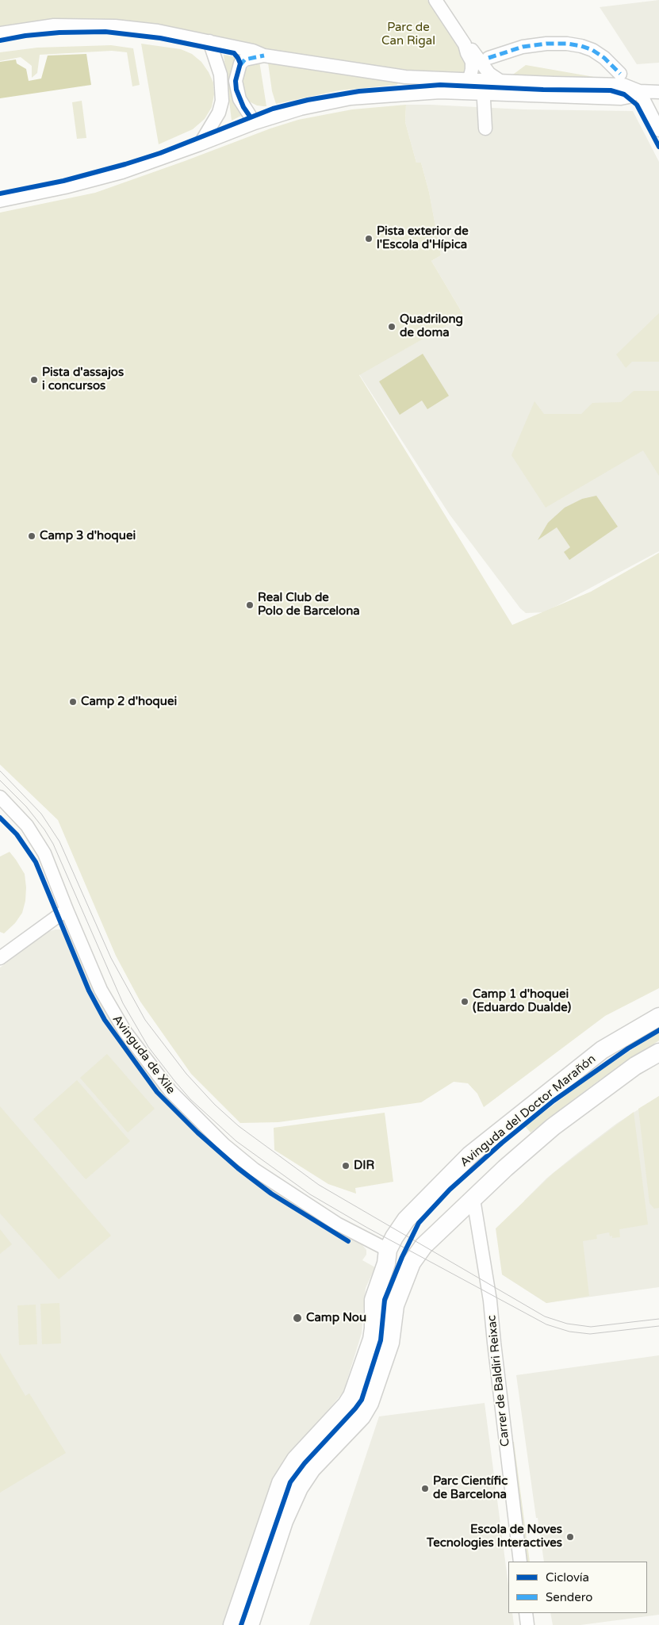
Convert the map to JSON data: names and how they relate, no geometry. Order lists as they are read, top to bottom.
{
  "streets": {
    "street": ["Avinguda de Xile", "Avinguda del Doctor Marañón", "Carrer de Baldiri Reixac"]
  },
  "crossings": [
    ["Avinguda de Xile", "Avinguda del Doctor Marañón"]
  ],
  "parks": ["Parc de Can Rigal"],
  "places": [
    "Pista exterior de l'Escola d'Hípica",
    "Quadrilong de doma",
    "Pista d'assajos i concursos",
    "Camp 3 d'hoquei",
    "Real Club de Polo de Barcelona",
    "Camp 2 d'hoquei",
    "Camp 1 d'hoquei (Eduardo Dualde)",
    "DIR",
    "Camp Nou",
    "Parc Científic de Barcelona",
    "Escola de Noves Tecnologies Interactives"
  ],
  "legend": ["Ciclovía", "Sendero"]
}
